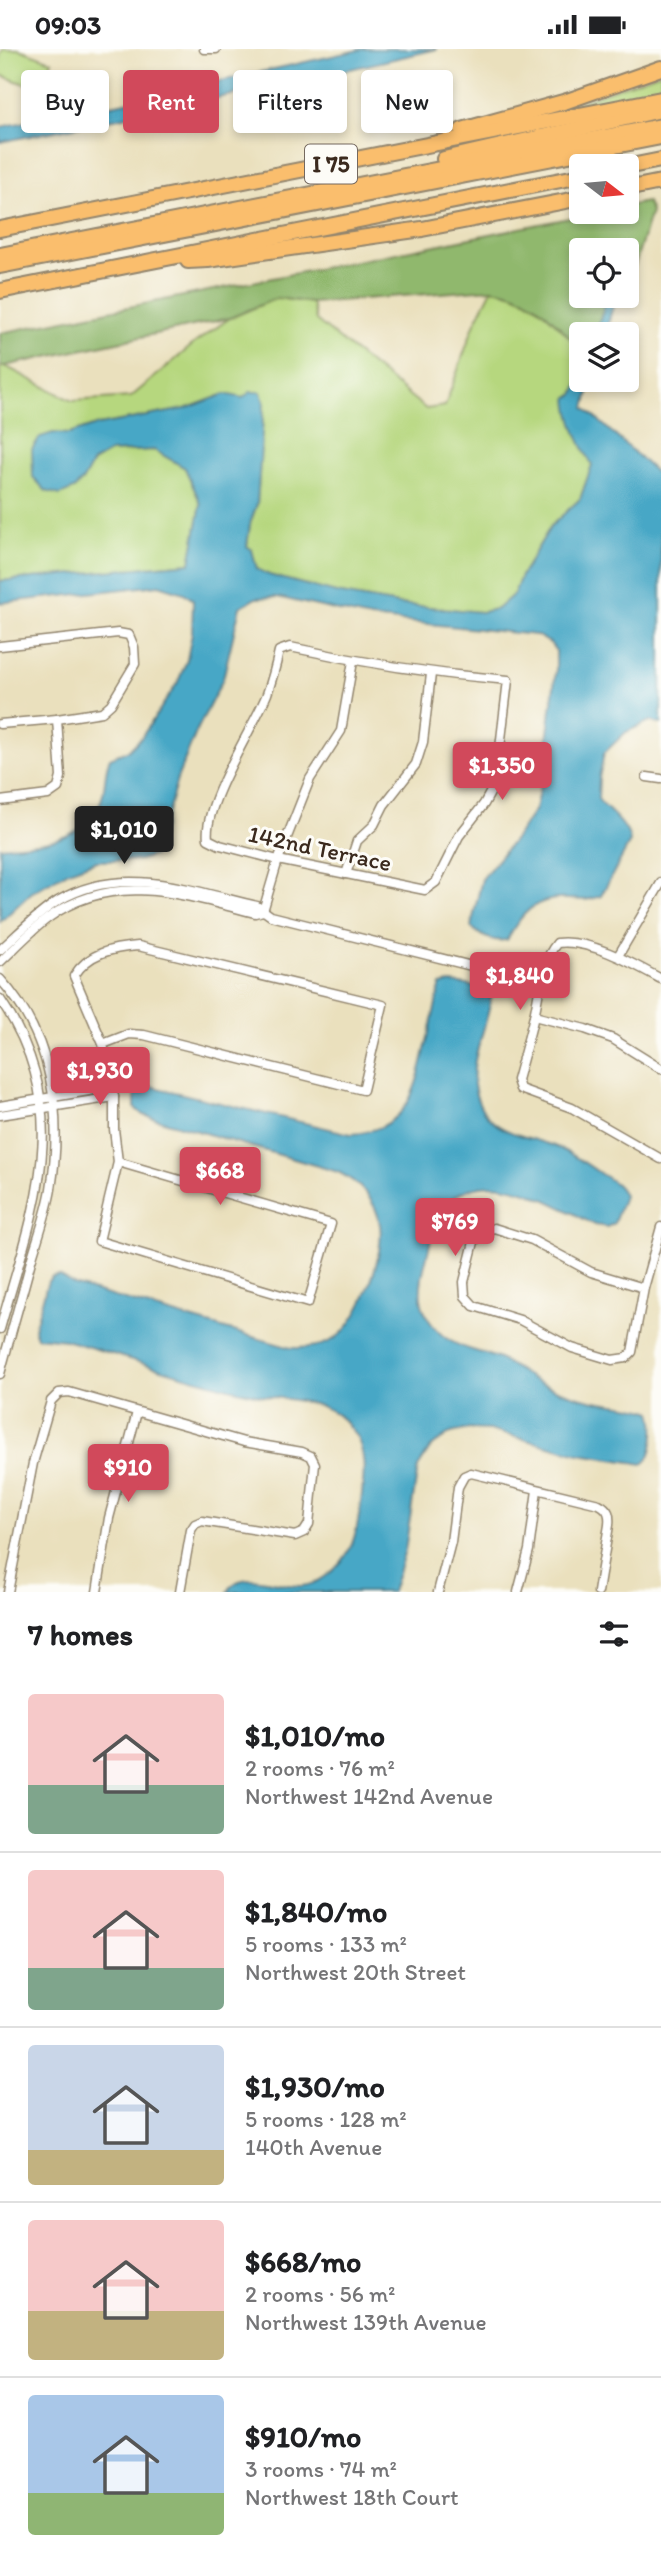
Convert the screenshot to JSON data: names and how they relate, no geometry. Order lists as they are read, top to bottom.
{
  "streets": {
    "highway": ["I 75"],
    "street": ["142nd Terrace"]
  },
  "north": "right",
  "page": {
    "status": "09:03",
    "chip": [
      "Buy",
      "Rent",
      "Filters",
      "New"
    ],
    "price": [
      "$1,350",
      "$1,010",
      "$1,840",
      "$1,930",
      "$668",
      "$769",
      "$910"
    ],
    "heading": "7 homes",
    "list": [
      {
        "name": "$1,010/mo",
        "note": "2 rooms · 76 m² · Northwest 142nd Avenue"
      },
      {
        "name": "$1,840/mo",
        "note": "5 rooms · 133 m² · Northwest 20th Street"
      },
      {
        "name": "$1,930/mo",
        "note": "5 rooms · 128 m² · 140th Avenue"
      },
      {
        "name": "$668/mo",
        "note": "2 rooms · 56 m² · Northwest 139th Avenue"
      },
      {
        "name": "$910/mo",
        "note": "3 rooms · 74 m² · Northwest 18th Court"
      }
    ]
  }
}
